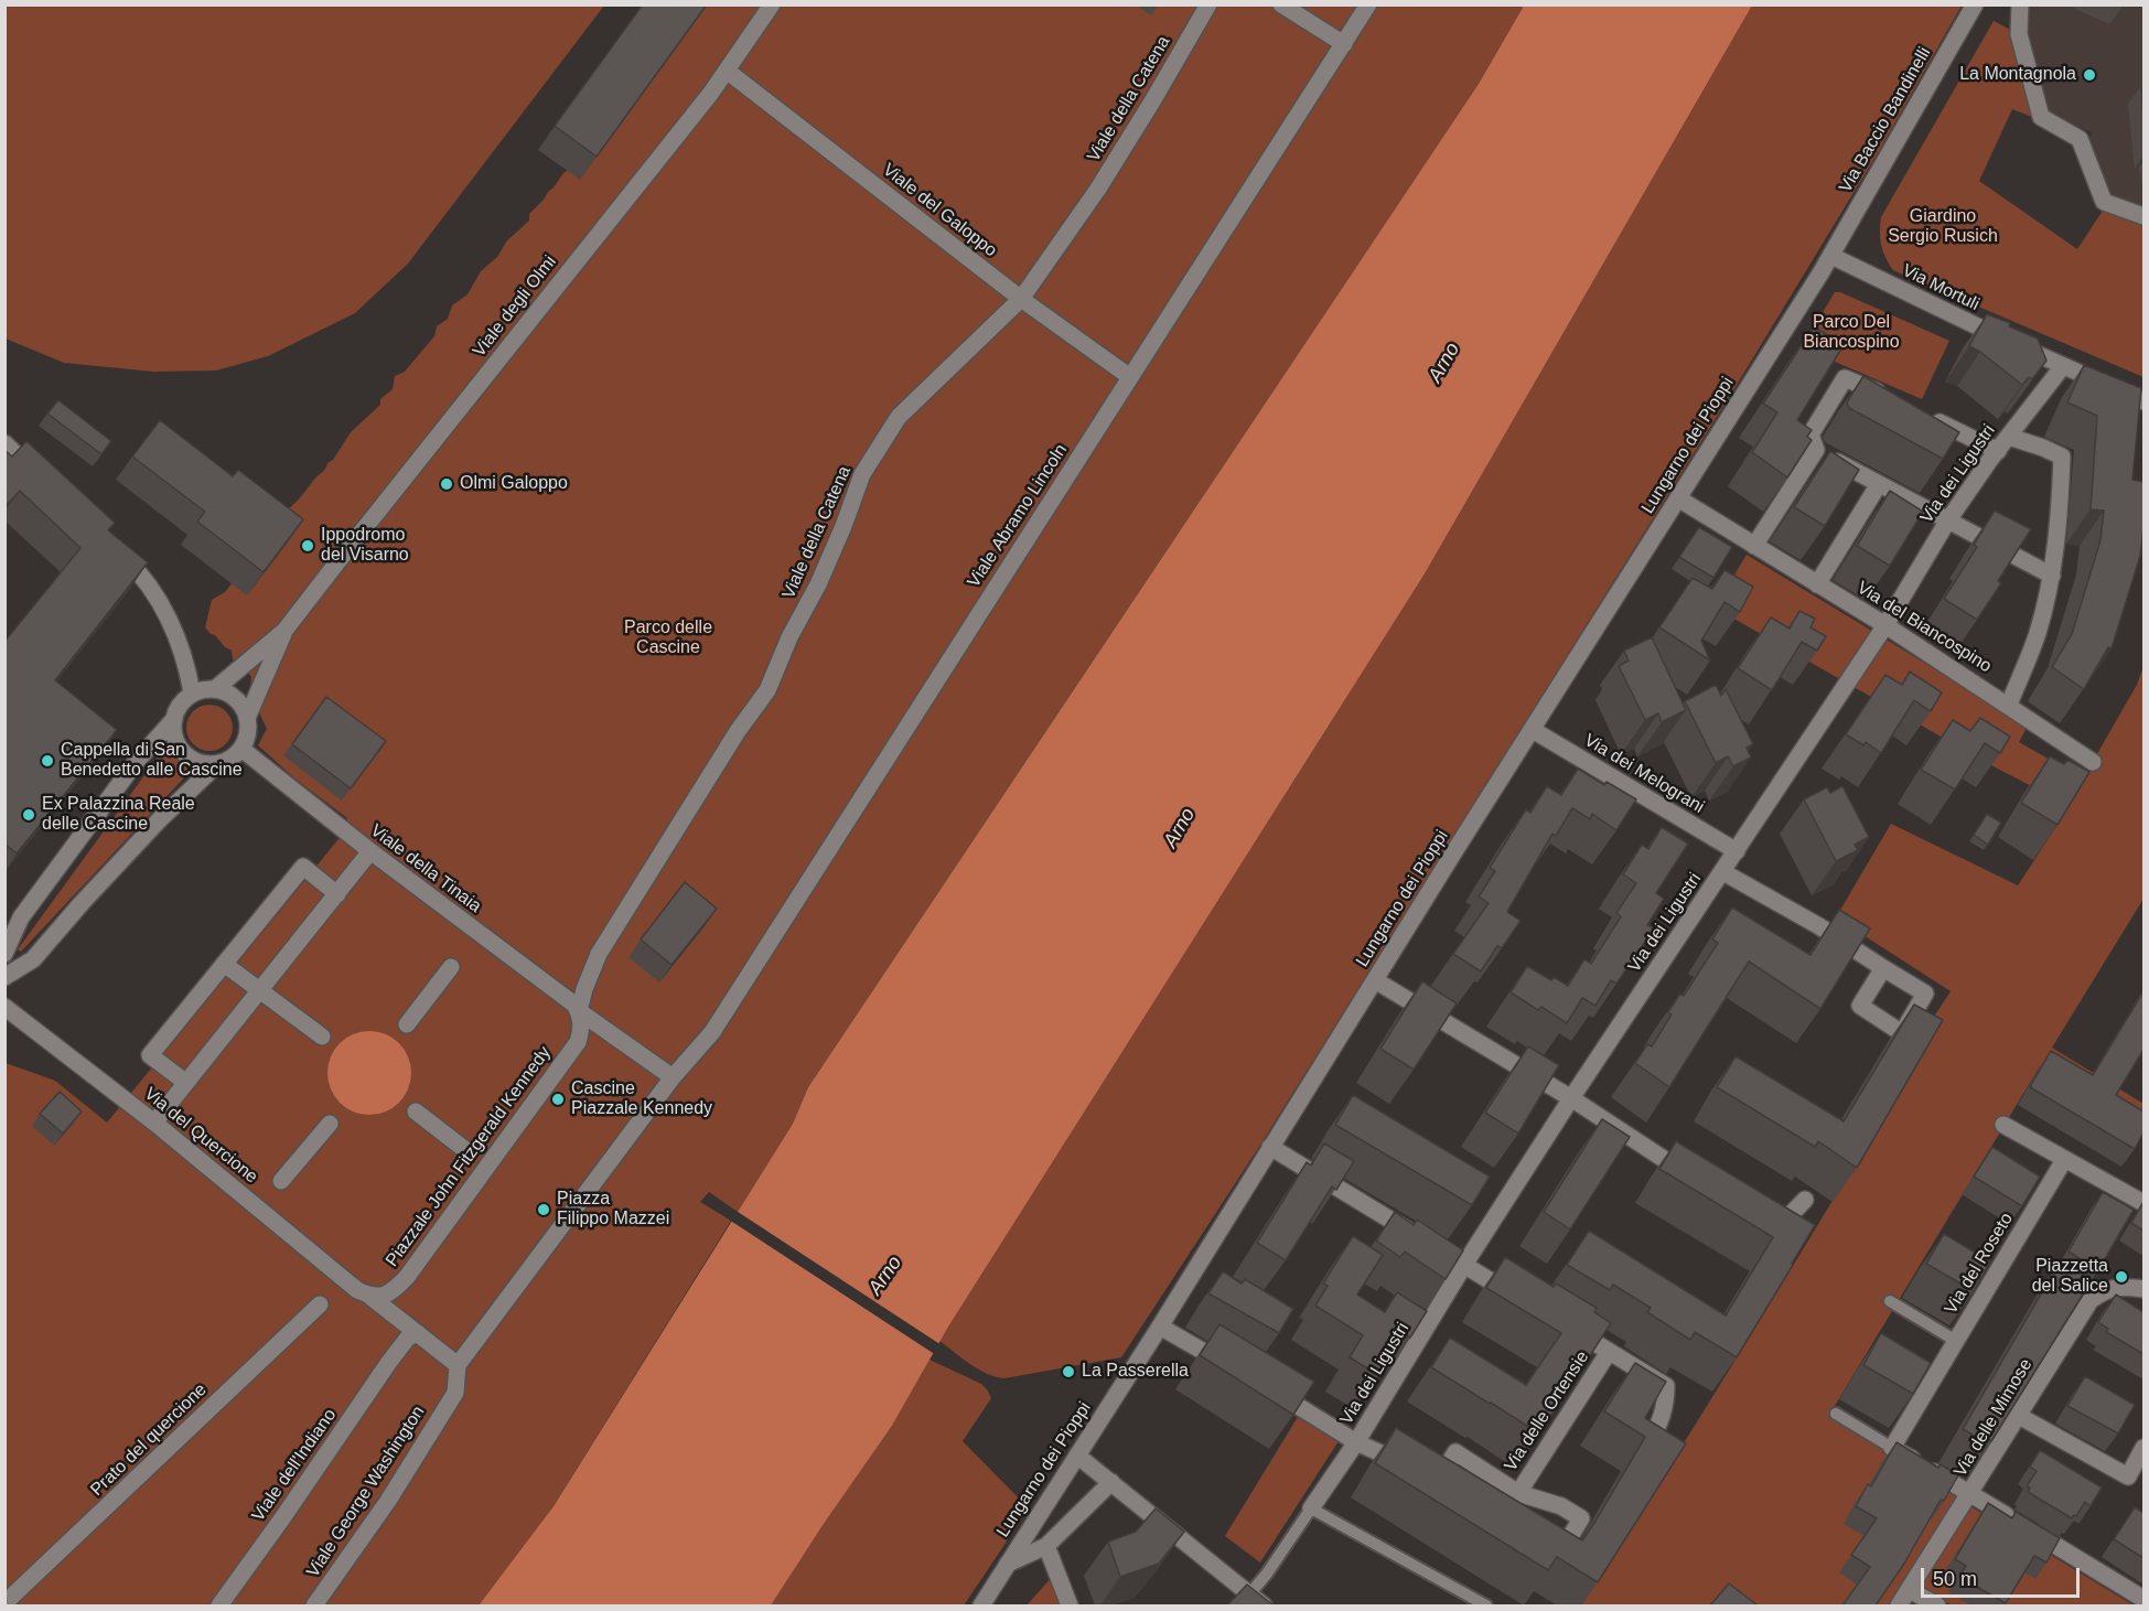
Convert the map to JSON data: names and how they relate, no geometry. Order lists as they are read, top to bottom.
{
  "streets": {
    "street": [
      "Viale della Catena",
      "Via Baccio Bandinelli",
      "Viale del Galoppo",
      "Via Mortuli",
      "Viale degli Olmi",
      "Lungarno dei Pioppi",
      "Via dei Ligustri",
      "Viale Abramo Lincoln",
      "Via del Biancospino",
      "Via dei Melograni",
      "Viale della Tinaia",
      "Via del Quercione",
      "Piazzale John Fitzgerald Kennedy",
      "Via del Roseto",
      "Via delle Ortensie",
      "Via delle Mimose",
      "Prato del quercione",
      "Viale dell'Indiano",
      "Viale George Washington"
    ]
  },
  "crossings": [
    ["Viale della Catena", "Viale del Galoppo"],
    ["Viale della Catena", "Viale della Tinaia"],
    ["Viale della Catena", "Piazzale John Fitzgerald Kennedy"],
    ["Via Baccio Bandinelli", "Via Mortuli"],
    ["Via Baccio Bandinelli", "Lungarno dei Pioppi"],
    ["Viale del Galoppo", "Viale degli Olmi"],
    ["Viale del Galoppo", "Viale Abramo Lincoln"],
    ["Via Mortuli", "Lungarno dei Pioppi"],
    ["Via Mortuli", "Via dei Ligustri"],
    ["Viale degli Olmi", "Viale della Tinaia"],
    ["Lungarno dei Pioppi", "Via del Biancospino"],
    ["Lungarno dei Pioppi", "Via dei Melograni"],
    ["Via dei Ligustri", "Via del Biancospino"],
    ["Via dei Ligustri", "Via dei Melograni"],
    ["Via dei Ligustri", "Via delle Ortensie"],
    ["Viale della Tinaia", "Piazzale John Fitzgerald Kennedy"],
    ["Via del Quercione", "Piazzale John Fitzgerald Kennedy"]
  ],
  "water": ["Arno"],
  "parks": ["Giardino Sergio Rusich", "Parco Del Biancospino", "Parco delle Cascine"],
  "places": [
    "La Montagnola",
    "Olmi Galoppo",
    "Ippodromo del Visarno",
    "Cappella di San Benedetto alle Cascine",
    "Ex Palazzina Reale delle Cascine",
    "Cascine Piazzale Kennedy",
    "Piazza Filippo Mazzei",
    "Piazzetta del Salice",
    "La Passerella"
  ],
  "scale_bar": "50 m"
}
